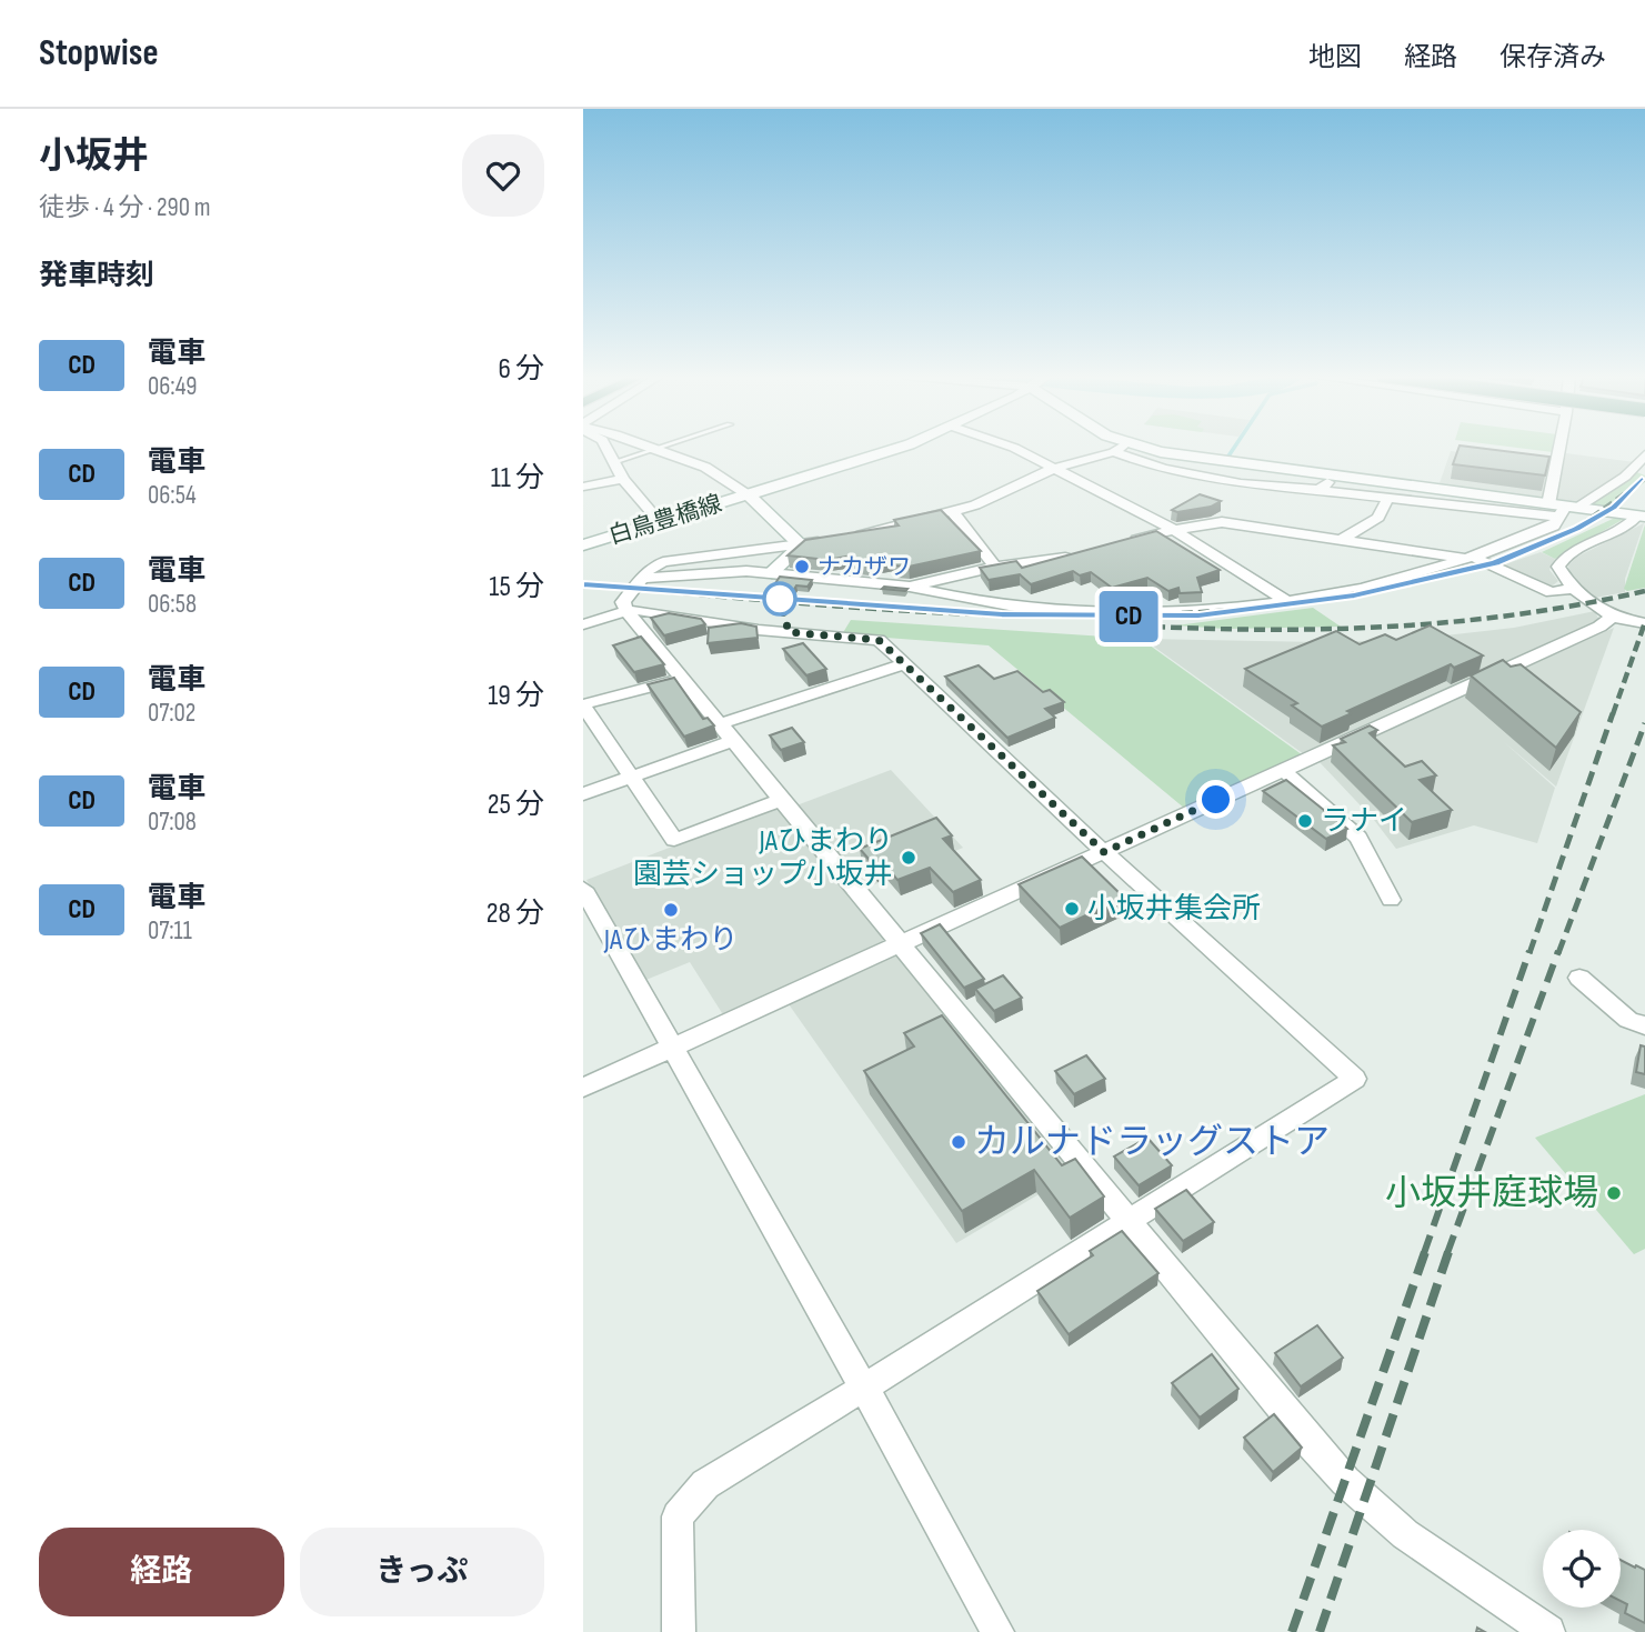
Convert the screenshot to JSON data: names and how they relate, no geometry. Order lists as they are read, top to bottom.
{
  "streets": {
    "main road": ["白鳥豊橋線"]
  },
  "places": [
    "ナカザワ",
    "ラナイ",
    "JAひまわり 園芸ショップ小坂井",
    "小坂井集会所",
    "JAひまわり",
    "カルナドラッグストア",
    "小坂井庭球場"
  ],
  "page": {
    "header": "Stopwise",
    "nav": ["地図", "経路", "保存済み"],
    "heading": [
      ["小坂井", "徒歩 · 4 分 · 290 m"],
      "発車時刻"
    ],
    "on_map": "CD",
    "list": [
      {
        "mark": "CD",
        "name": "電車",
        "note": "06:49",
        "value": "6 分"
      },
      {
        "mark": "CD",
        "name": "電車",
        "note": "06:54",
        "value": "11 分"
      },
      {
        "mark": "CD",
        "name": "電車",
        "note": "06:58",
        "value": "15 分"
      },
      {
        "mark": "CD",
        "name": "電車",
        "note": "07:02",
        "value": "19 分"
      },
      {
        "mark": "CD",
        "name": "電車",
        "note": "07:08",
        "value": "25 分"
      },
      {
        "mark": "CD",
        "name": "電車",
        "note": "07:11",
        "value": "28 分"
      }
    ],
    "buttons": ["経路", "きっぷ"]
  }
}
